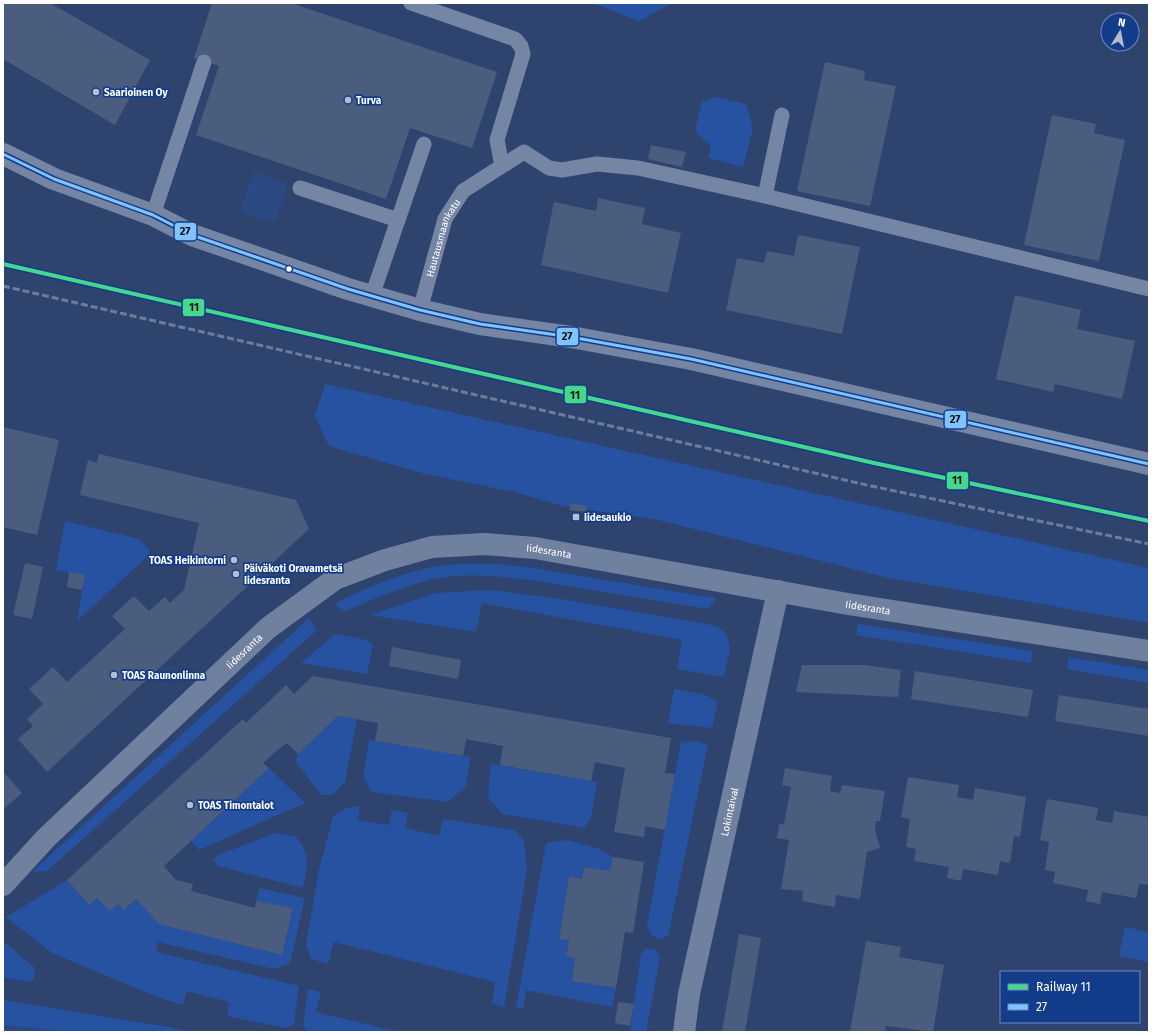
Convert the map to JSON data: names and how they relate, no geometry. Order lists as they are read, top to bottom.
{
  "streets": {
    "main road": ["Iidesranta", "Lokintaival"],
    "lane": ["Hautausmaankatu"]
  },
  "crossings": [
    ["Iidesranta", "Lokintaival"]
  ],
  "places": {
    "other": [
      "Saarioinen Oy",
      "Turva",
      "TOAS Heikintorni",
      "Päiväkoti Oravametsä Iidesranta",
      "TOAS Raunonlinna",
      "TOAS Timontalot"
    ],
    "transit": ["Iidesaukio"]
  },
  "lines": ["transit line 27", "rail line 11"],
  "legend": ["Railway 11", "27"],
  "north": "top"
}
